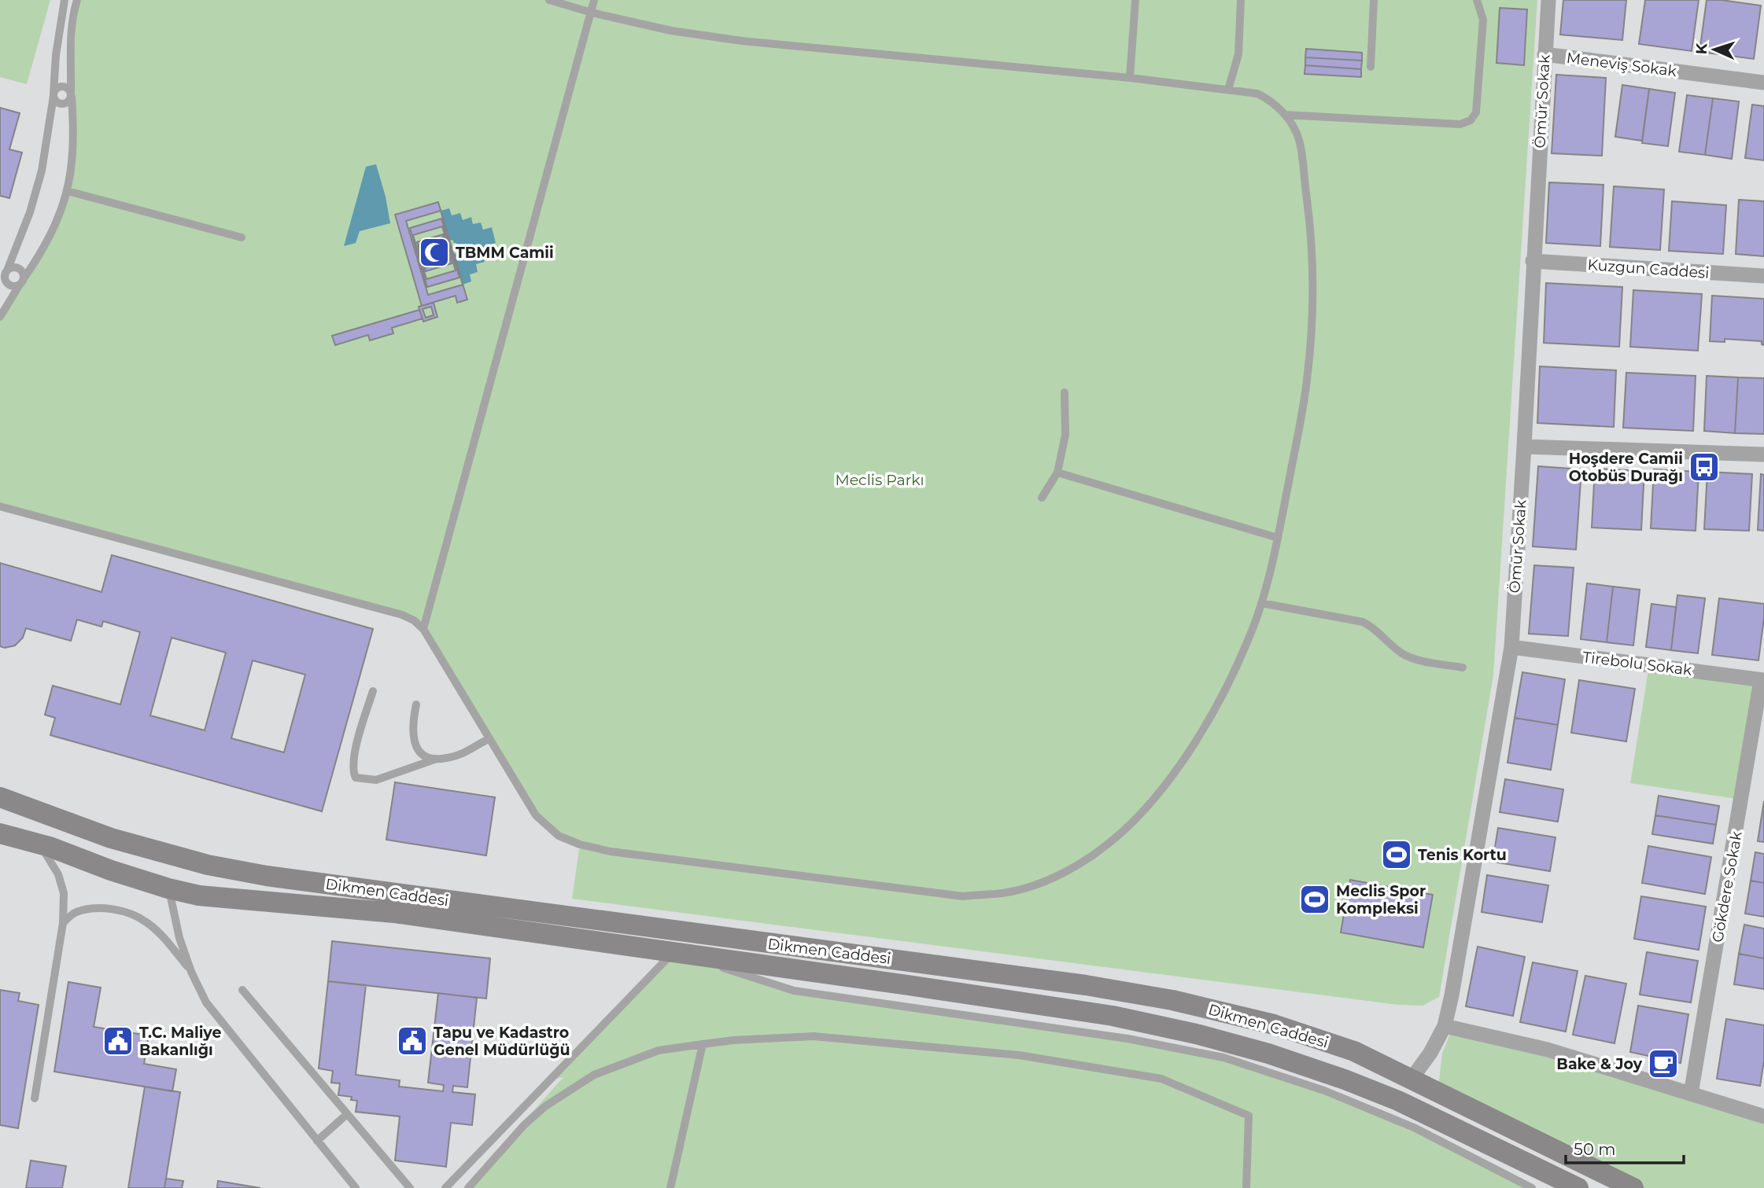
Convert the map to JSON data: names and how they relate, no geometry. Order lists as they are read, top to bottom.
{
  "streets": {
    "main road": ["Dikmen Caddesi"],
    "street": [
      "Meneviş Sokak",
      "Ömür Sokak",
      "Kuzgun Caddesi",
      "Tirebolu Sokak",
      "Gökdere Sokak"
    ]
  },
  "crossings": [
    ["Meneviş Sokak", "Ömür Sokak"],
    ["Ömür Sokak", "Kuzgun Caddesi"],
    ["Ömür Sokak", "Tirebolu Sokak"],
    ["Ömür Sokak", "Dikmen Caddesi"],
    ["Tirebolu Sokak", "Gökdere Sokak"]
  ],
  "parks": ["Meclis Parkı"],
  "places": {
    "mosque": ["TBMM Camii"],
    "bus stop": ["Hoşdere Camii Otobüs Durağı"],
    "sports": ["Tenis Kortu", "Meclis Spor Kompleksi"],
    "public building": ["T.C. Maliye Bakanlığı", "Tapu ve Kadastro Genel Müdürlüğü"],
    "cafe": ["Bake & Joy"]
  },
  "scale_bar": "50 m",
  "north": "left"
}
